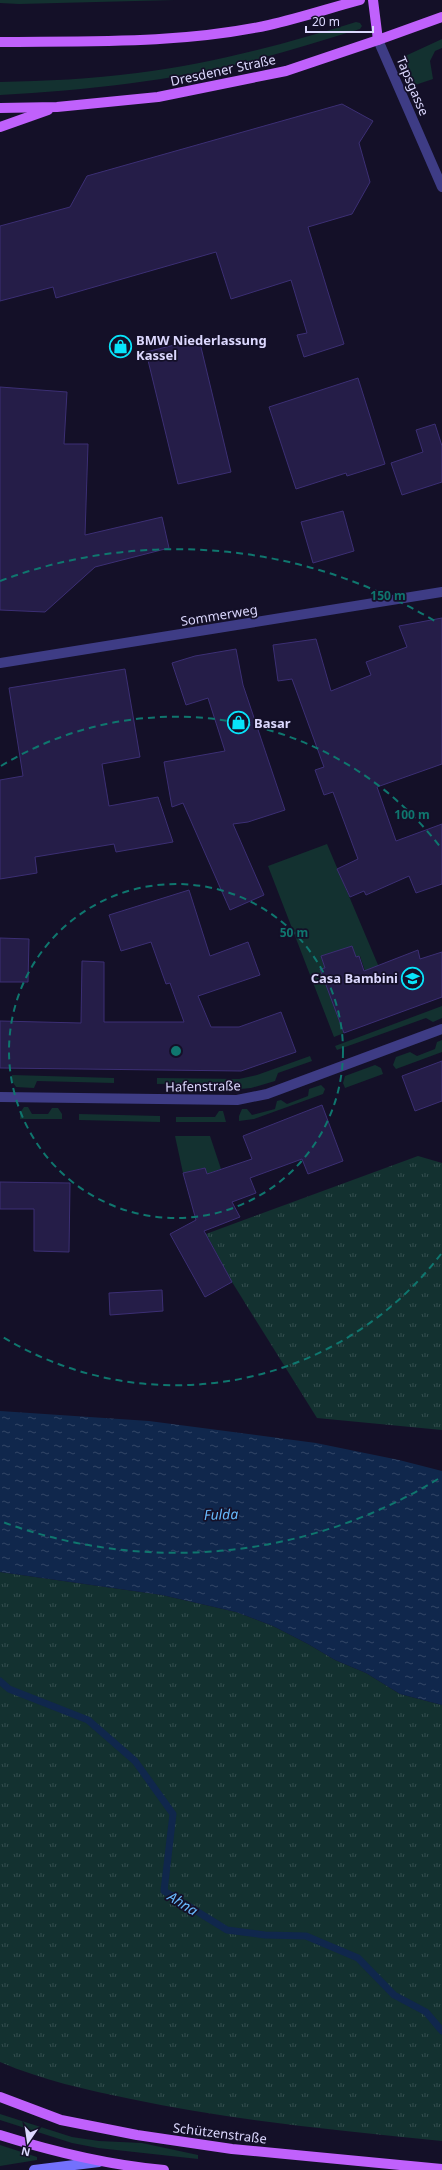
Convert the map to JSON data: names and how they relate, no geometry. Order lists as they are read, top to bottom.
{
  "streets": {
    "main road": ["Dresdener Straße", "Schützenstraße"],
    "street": ["Tapsgasse", "Sommerweg", "Hafenstraße"]
  },
  "crossings": [
    ["Dresdener Straße", "Tapsgasse"]
  ],
  "water": ["Fulda", "Ahna"],
  "places": {
    "shop": ["BMW Niederlassung Kassel", "Basar"],
    "school or university": ["Casa Bambini"]
  },
  "scale_bar": "20 m",
  "north": "bottom",
  "rings": ["150 m", "100 m", "50 m"]
}
